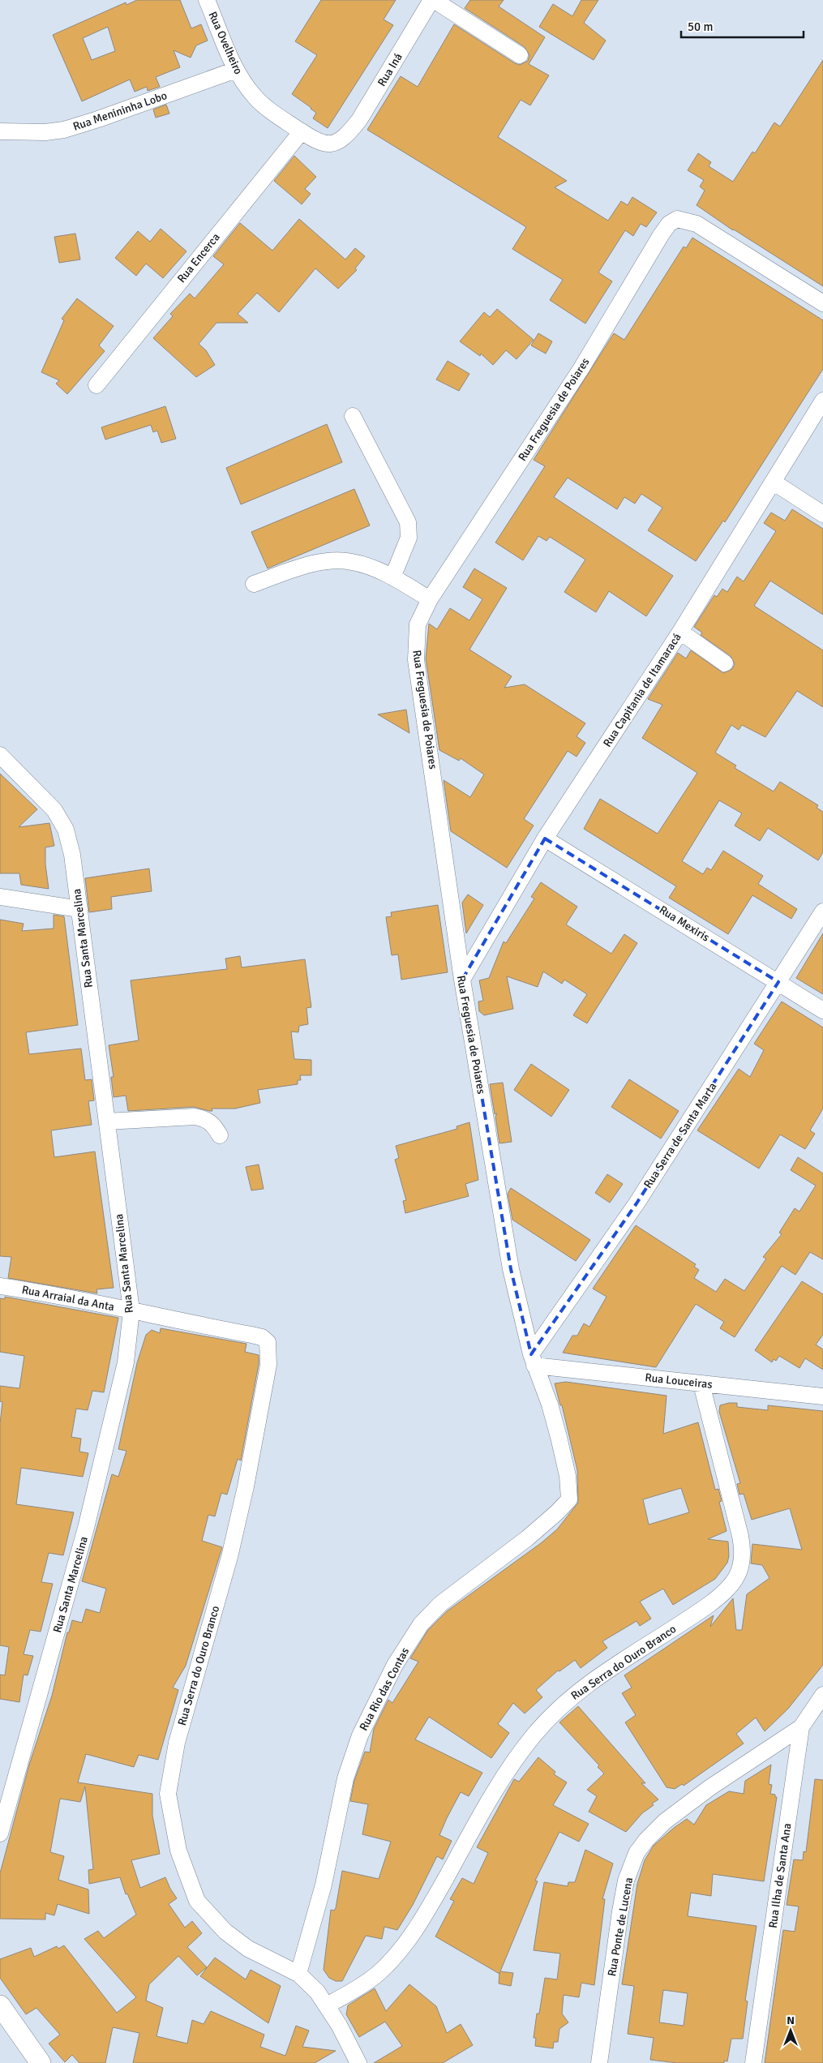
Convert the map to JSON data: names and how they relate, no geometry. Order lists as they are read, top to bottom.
{
  "streets": {
    "street": [
      "Rua Ovelheiro",
      "Rua Iná",
      "Rua Menininha Lobo",
      "Rua Encerca",
      "Rua Freguesia de Poiares",
      "Rua Capitania de Itamaracá",
      "Rua Mexiris",
      "Rua Santa Marcelina",
      "Rua Serra de Santa Marta",
      "Rua Arraial da Anta",
      "Rua Louceiras",
      "Rua Serra do Ouro Branco",
      "Rua Rio das Contas",
      "Rua Ilha de Santa Ana",
      "Rua Ponte de Lucena"
    ]
  },
  "crossings": [
    ["Rua Ovelheiro", "Rua Iná"],
    ["Rua Ovelheiro", "Rua Menininha Lobo"],
    ["Rua Ovelheiro", "Rua Encerca"],
    ["Rua Freguesia de Poiares", "Rua Capitania de Itamaracá"],
    ["Rua Freguesia de Poiares", "Rua Serra de Santa Marta"],
    ["Rua Freguesia de Poiares", "Rua Louceiras"],
    ["Rua Freguesia de Poiares", "Rua Rio das Contas"],
    ["Rua Capitania de Itamaracá", "Rua Mexiris"],
    ["Rua Mexiris", "Rua Serra de Santa Marta"],
    ["Rua Santa Marcelina", "Rua Arraial da Anta"],
    ["Rua Serra de Santa Marta", "Rua Louceiras"],
    ["Rua Serra de Santa Marta", "Rua Rio das Contas"],
    ["Rua Arraial da Anta", "Rua Serra do Ouro Branco"],
    ["Rua Louceiras", "Rua Serra do Ouro Branco"],
    ["Rua Louceiras", "Rua Rio das Contas"],
    ["Rua Serra do Ouro Branco", "Rua Rio das Contas"],
    ["Rua Ilha de Santa Ana", "Rua Ponte de Lucena"]
  ],
  "scale_bar": "50 m",
  "north": "top"
}
